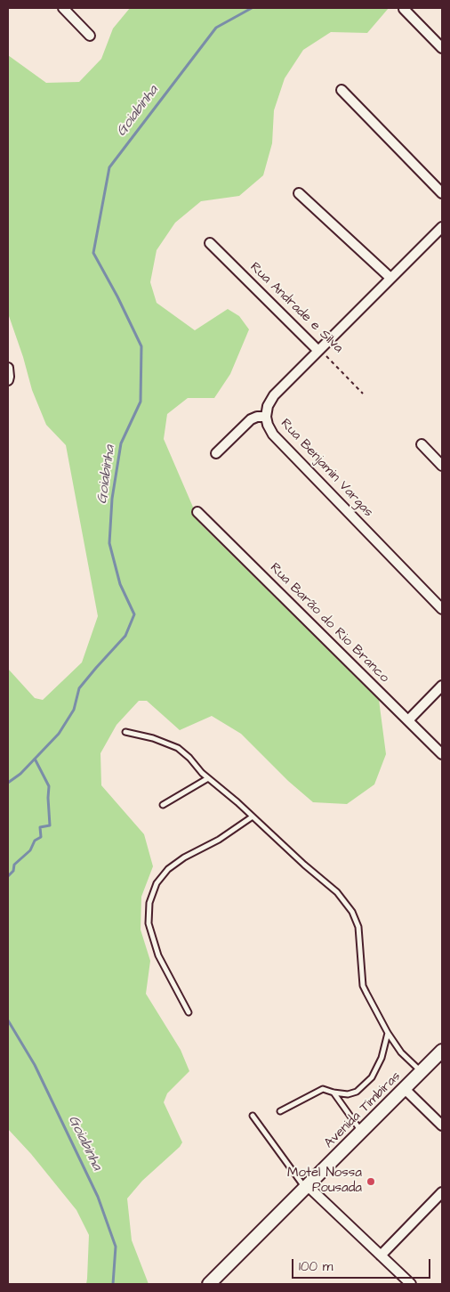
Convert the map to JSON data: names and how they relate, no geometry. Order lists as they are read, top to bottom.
{
  "streets": {
    "street": [
      "Rua Andrade e Silva",
      "Rua Benjamin Vargas",
      "Rua Barão do Rio Branco",
      "Avenida Timbiras"
    ]
  },
  "crossings": [
    ["Rua Andrade e Silva", "Rua Benjamin Vargas"]
  ],
  "water": ["Goiabinha"],
  "places": ["Motel Nossa Pousada"],
  "scale_bar": "100 m"
}
